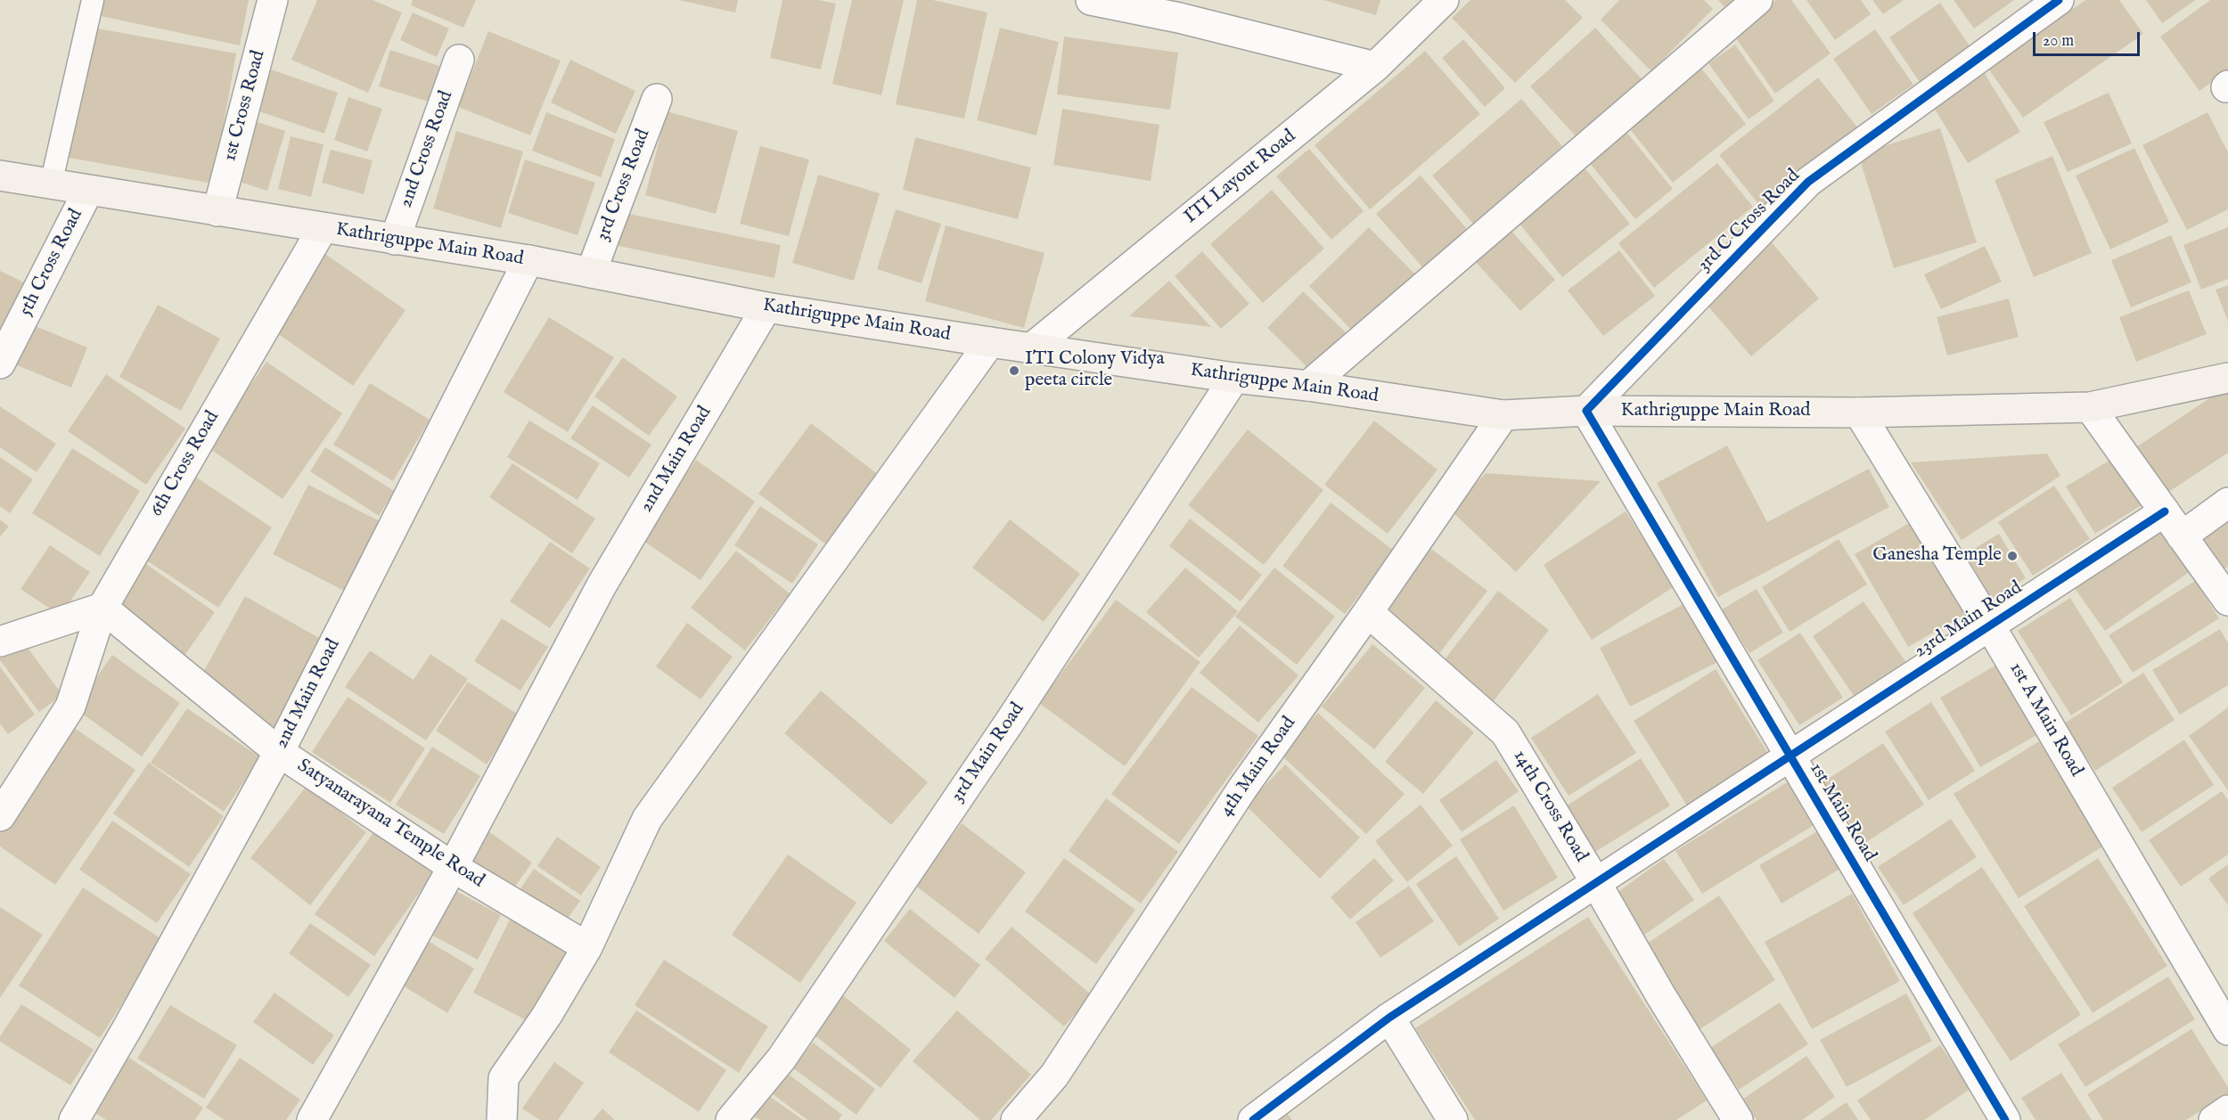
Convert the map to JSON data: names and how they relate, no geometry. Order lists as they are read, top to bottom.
{
  "streets": {
    "main road": ["Kathriguppe Main Road"],
    "street": [
      "1st Cross Road",
      "2nd Cross Road",
      "ITI Layout Road",
      "3rd Cross Road",
      "3rd C Cross Road",
      "5th Cross Road",
      "2nd Main Road",
      "6th Cross Road",
      "23rd Main Road",
      "1st A Main Road",
      "3rd Main Road",
      "4th Main Road",
      "14th Cross Road",
      "1st Main Road",
      "Satyanarayana Temple Road"
    ]
  },
  "crossings": [
    ["1st Cross Road", "Kathriguppe Main Road"],
    ["2nd Cross Road", "Kathriguppe Main Road"],
    ["ITI Layout Road", "Kathriguppe Main Road"],
    ["3rd Cross Road", "Kathriguppe Main Road"],
    ["3rd C Cross Road", "Kathriguppe Main Road"],
    ["3rd C Cross Road", "1st Main Road"],
    ["Kathriguppe Main Road", "5th Cross Road"],
    ["Kathriguppe Main Road", "2nd Main Road"],
    ["Kathriguppe Main Road", "6th Cross Road"],
    ["Kathriguppe Main Road", "1st A Main Road"],
    ["Kathriguppe Main Road", "3rd Main Road"],
    ["Kathriguppe Main Road", "4th Main Road"],
    ["Kathriguppe Main Road", "1st Main Road"],
    ["2nd Main Road", "Satyanarayana Temple Road"],
    ["6th Cross Road", "Satyanarayana Temple Road"],
    ["23rd Main Road", "1st A Main Road"],
    ["23rd Main Road", "14th Cross Road"],
    ["23rd Main Road", "1st Main Road"],
    ["4th Main Road", "14th Cross Road"]
  ],
  "places": ["ITI Colony Vidya peeta circle", "Ganesha Temple"],
  "scale_bar": "20 m"
}
